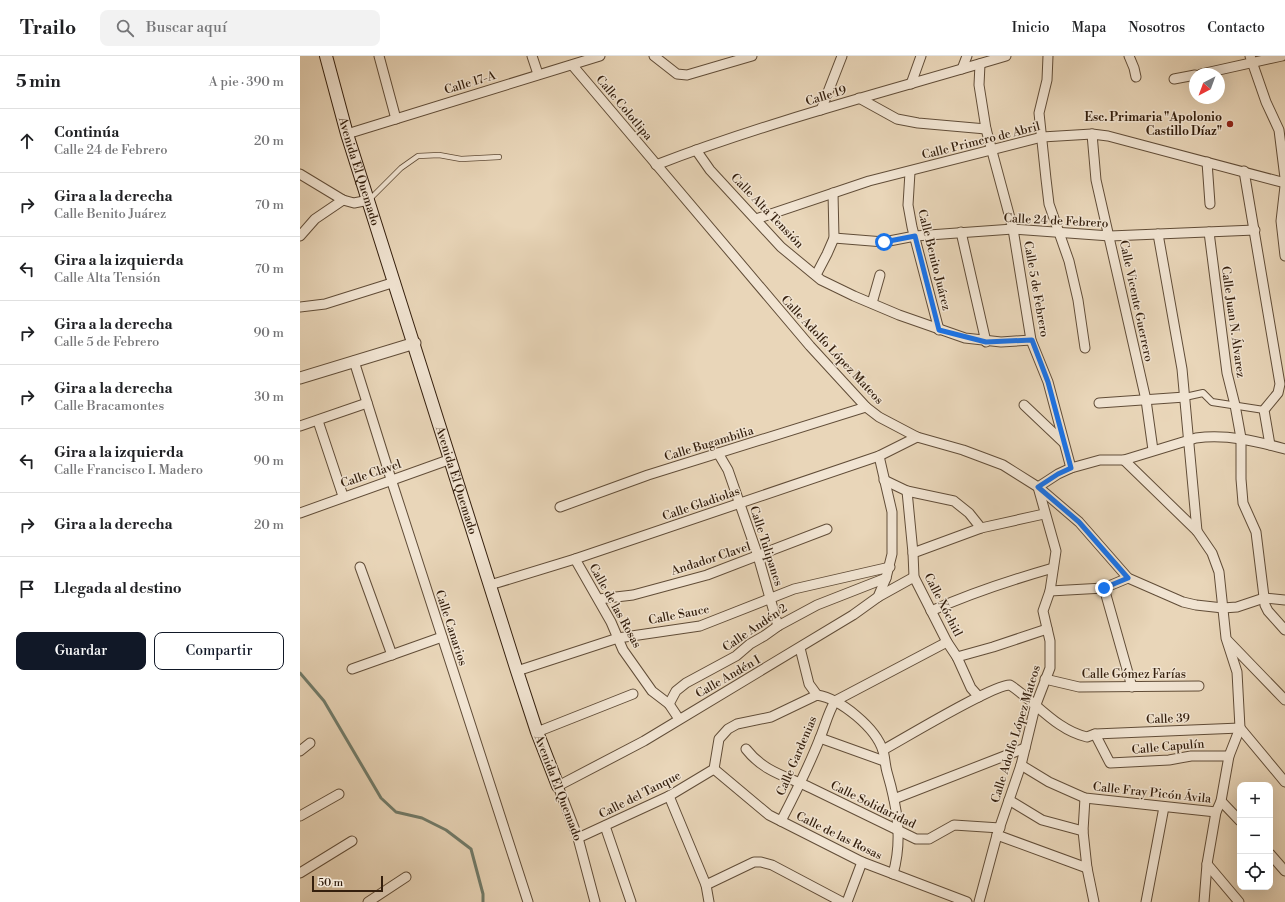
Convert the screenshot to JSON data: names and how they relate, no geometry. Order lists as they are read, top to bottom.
{
  "streets": {
    "main road": ["Avenida El Quemado"],
    "street": [
      "Calle 17-A",
      "Calle 19",
      "Calle Colotlipa",
      "Calle Primero de Abril",
      "Calle Alta Tensión",
      "Calle 24 de Febrero",
      "Calle Benito Juárez",
      "Calle 5 de Febrero",
      "Calle Vicente Guerrero",
      "Calle Juan N. Álvarez",
      "Calle Adolfo López Mateos",
      "Calle Bugambilia",
      "Calle Clavel",
      "Calle Gladiolas",
      "Calle Tulipanes",
      "Andador Clavel",
      "Calle Xóchitl",
      "Calle de las Rosas",
      "Calle Sauce",
      "Calle Canarios",
      "Calle Andén 2",
      "Calle Gómez Farías",
      "Calle Andén I",
      "Calle 39",
      "Calle Capulín",
      "Calle Gardenias",
      "Calle Fray Picón Ávila",
      "Calle del Tanque",
      "Calle Solidaridad"
    ]
  },
  "crossings": [
    ["Calle 17-A", "Calle Colotlipa"],
    ["Calle 17-A", "Avenida El Quemado"],
    ["Calle 19", "Calle Colotlipa"],
    ["Calle 19", "Calle Alta Tensión"],
    ["Calle 19", "Calle 5 de Febrero"],
    ["Calle 19", "Calle Adolfo López Mateos"],
    ["Calle Colotlipa", "Calle Adolfo López Mateos"],
    ["Calle Primero de Abril", "Calle Alta Tensión"],
    ["Calle Primero de Abril", "Calle Benito Juárez"],
    ["Calle Primero de Abril", "Calle 5 de Febrero"],
    ["Calle Primero de Abril", "Calle Vicente Guerrero"],
    ["Avenida El Quemado", "Calle Clavel"],
    ["Avenida El Quemado", "Calle Gladiolas"],
    ["Avenida El Quemado", "Calle Sauce"],
    ["Avenida El Quemado", "Calle Andén I"],
    ["Avenida El Quemado", "Calle del Tanque"],
    ["Calle Alta Tensión", "Calle Benito Juárez"],
    ["Calle Alta Tensión", "Calle 5 de Febrero"],
    ["Calle 24 de Febrero", "Calle Benito Juárez"],
    ["Calle 24 de Febrero", "Calle 5 de Febrero"],
    ["Calle 24 de Febrero", "Calle Vicente Guerrero"],
    ["Calle 24 de Febrero", "Calle Juan N. Álvarez"],
    ["Calle Adolfo López Mateos", "Calle Bugambilia"],
    ["Calle Adolfo López Mateos", "Calle Gladiolas"],
    ["Calle Adolfo López Mateos", "Calle Gómez Farías"],
    ["Calle Adolfo López Mateos", "Calle 39"],
    ["Calle Adolfo López Mateos", "Calle Fray Picón Ávila"],
    ["Calle Adolfo López Mateos", "Calle Solidaridad"],
    ["Calle Bugambilia", "Calle Tulipanes"],
    ["Calle Clavel", "Calle Canarios"],
    ["Calle Gladiolas", "Calle Tulipanes"],
    ["Calle Gladiolas", "Calle de las Rosas"],
    ["Calle Tulipanes", "Andador Clavel"],
    ["Calle Tulipanes", "Calle Sauce"],
    ["Calle Tulipanes", "Calle Andén 2"],
    ["Andador Clavel", "Calle de las Rosas"],
    ["Calle Xóchitl", "Calle Andén I"],
    ["Calle Xóchitl", "Calle 39"],
    ["Calle de las Rosas", "Calle Sauce"],
    ["Calle de las Rosas", "Calle Andén 2"],
    ["Calle de las Rosas", "Calle Andén I"],
    ["Calle de las Rosas", "Calle Gardenias"],
    ["Calle de las Rosas", "Calle del Tanque"],
    ["Calle 39", "Calle Capulín"],
    ["Calle Gardenias", "Calle Solidaridad"]
  ],
  "places": ["Esc. Primaria \"Apolonio Castillo Díaz\""],
  "scale_bar": "50 m",
  "north": "bottom left",
  "page": {
    "header": "Trailo",
    "search": "Buscar aquí",
    "nav": [
      "Inicio",
      "Mapa",
      "Nosotros",
      "Contacto"
    ],
    "heading": ["5 min", "A pie · 390 m"],
    "list": [
      ["Continúa", "Calle 24 de Febrero", "20 m"],
      ["Gira a la derecha", "Calle Benito Juárez", "70 m"],
      ["Gira a la izquierda", "Calle Alta Tensión", "70 m"],
      ["Gira a la derecha", "Calle 5 de Febrero", "90 m"],
      ["Gira a la derecha", "Calle Bracamontes", "30 m"],
      ["Gira a la izquierda", "Calle Francisco I. Madero", "90 m"],
      ["Gira a la derecha", "20 m"],
      "Llegada al destino"
    ],
    "buttons": ["Guardar", "Compartir"],
    "map_buttons": ["+", "−"],
    "scale": "50 m"
  }
}
